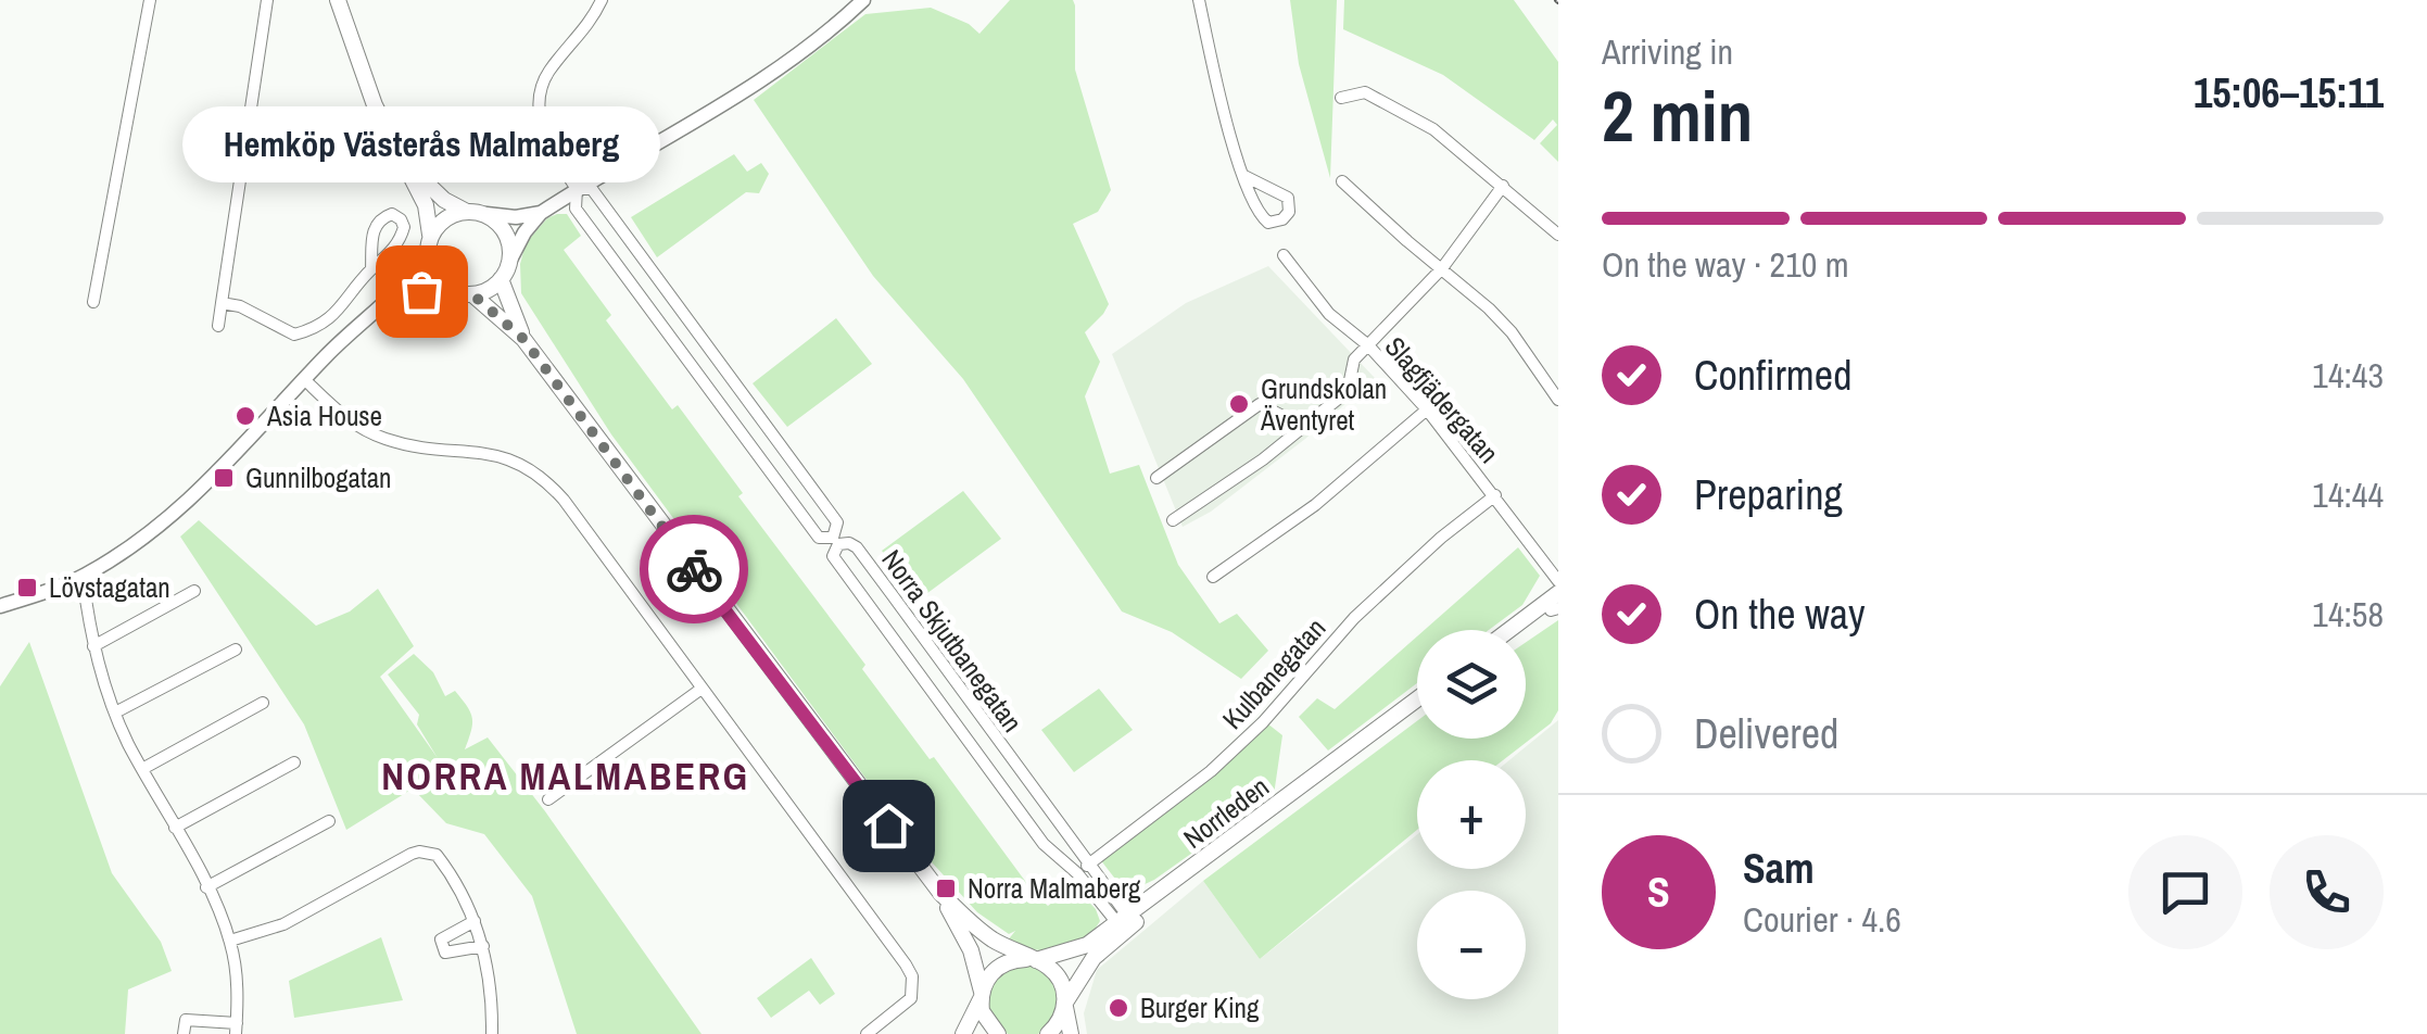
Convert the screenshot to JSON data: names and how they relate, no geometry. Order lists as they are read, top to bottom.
{
  "streets": {
    "main road": ["Norrleden"],
    "street": ["Slagfjädergatan", "Norra Skjutbanegatan", "Kulbanegatan"]
  },
  "crossings": [
    ["Slagfjädergatan", "Kulbanegatan"],
    ["Norra Skjutbanegatan", "Kulbanegatan"],
    ["Norra Skjutbanegatan", "Norrleden"]
  ],
  "districts": ["NORRA MALMABERG"],
  "places": {
    "other": [
      "Hemköp Västerås Malmaberg",
      "Grundskolan Äventyret",
      "Asia House",
      "Burger King"
    ],
    "transit": ["Gunnilbogatan", "Lövstagatan", "Norra Malmaberg"]
  },
  "page": {
    "heading": ["2 min", "Arriving in", "15:06–15:11"],
    "panel": ["Sam", "Courier · 4.6"],
    "bubble": "Hemköp Västerås Malmaberg",
    "bar": "On the way · 210 m",
    "list": [
      ["Confirmed", "14:43"],
      ["Preparing", "14:44"],
      ["On the way", "14:58"],
      "Delivered"
    ],
    "map_buttons": ["+", "−"],
    "round": "S"
  }
}
